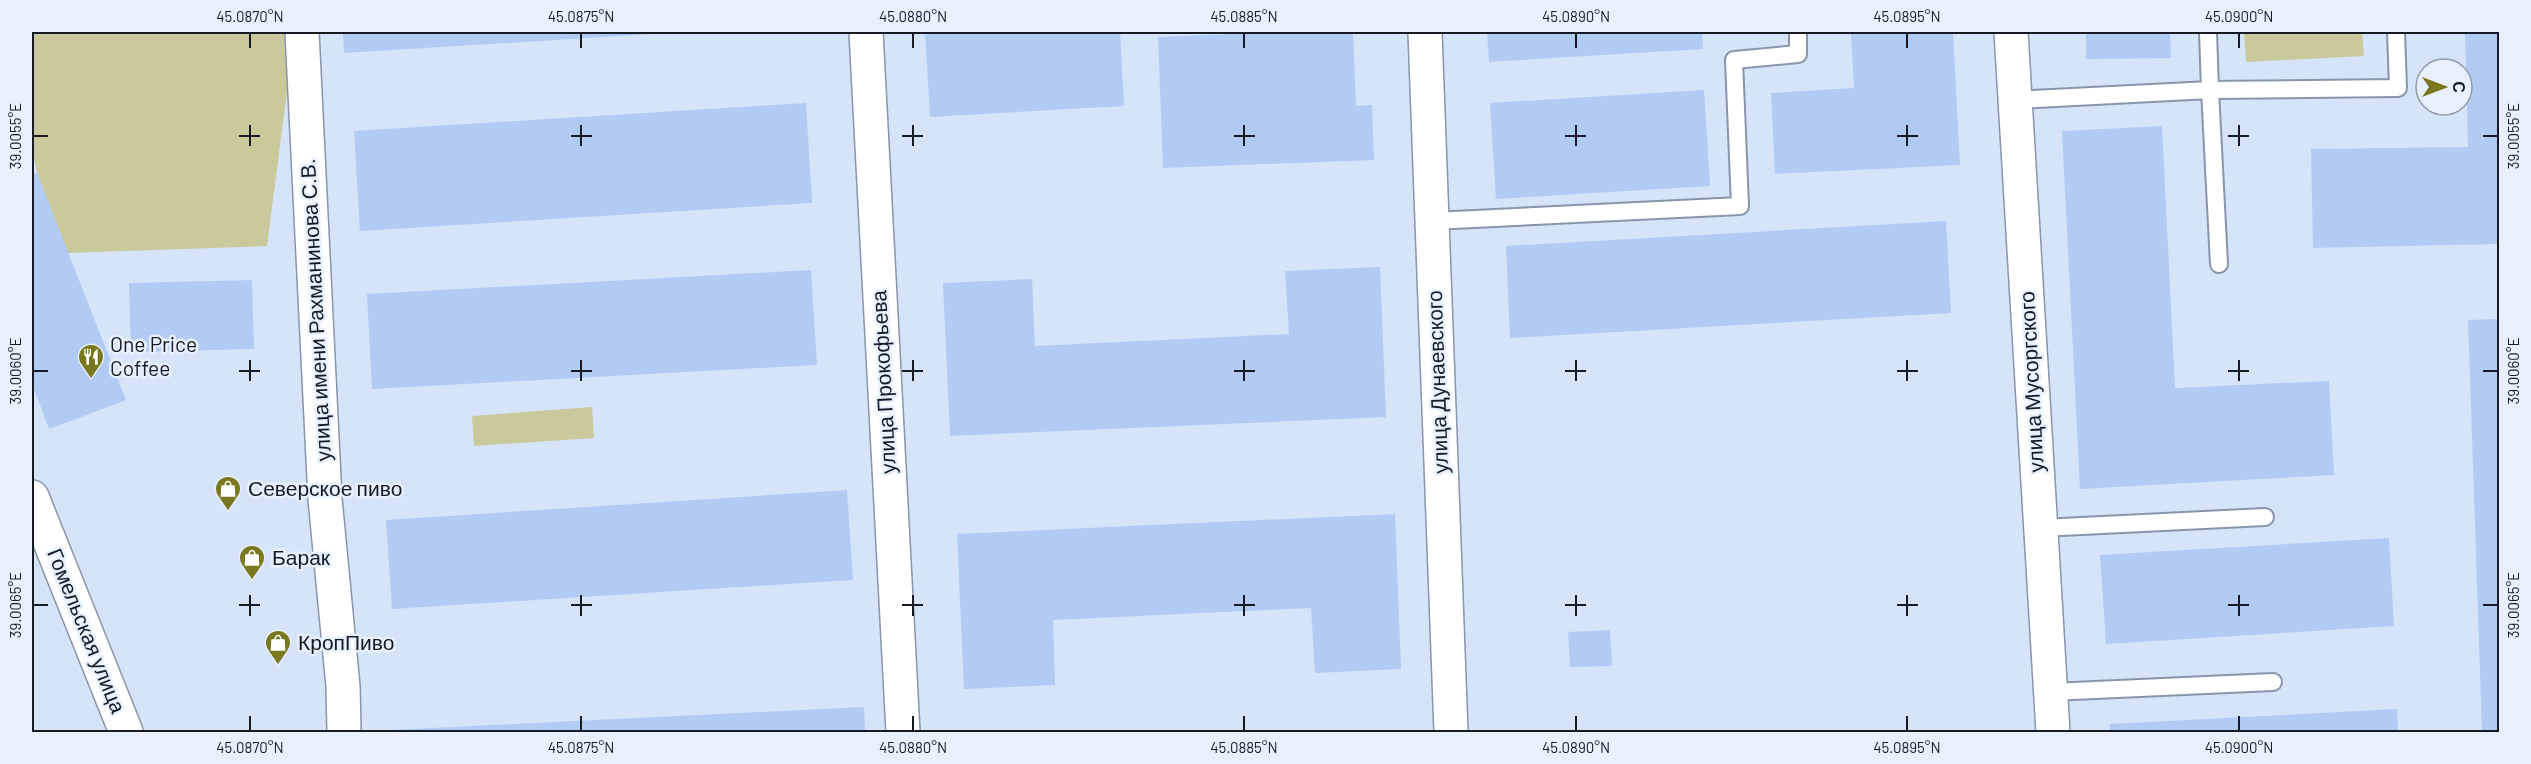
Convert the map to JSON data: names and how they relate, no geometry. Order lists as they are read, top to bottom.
{
  "streets": {
    "street": [
      "улица имени Рахманинова С.В.",
      "улица Прокофьева",
      "улица Дунаевского",
      "улица Мусоргского",
      "Гомельская улица"
    ]
  },
  "places": {
    "restaurant": ["One Price Coffee"],
    "shop": ["Северское пиво", "Барак", "КропПиво"]
  },
  "north": "right",
  "coordinates": [
    "45.0870°N",
    "45.0875°N",
    "45.0880°N",
    "45.0885°N",
    "45.0890°N",
    "45.0895°N",
    "45.0900°N",
    "39.0055°E",
    "39.0060°E",
    "39.0065°E"
  ]
}
